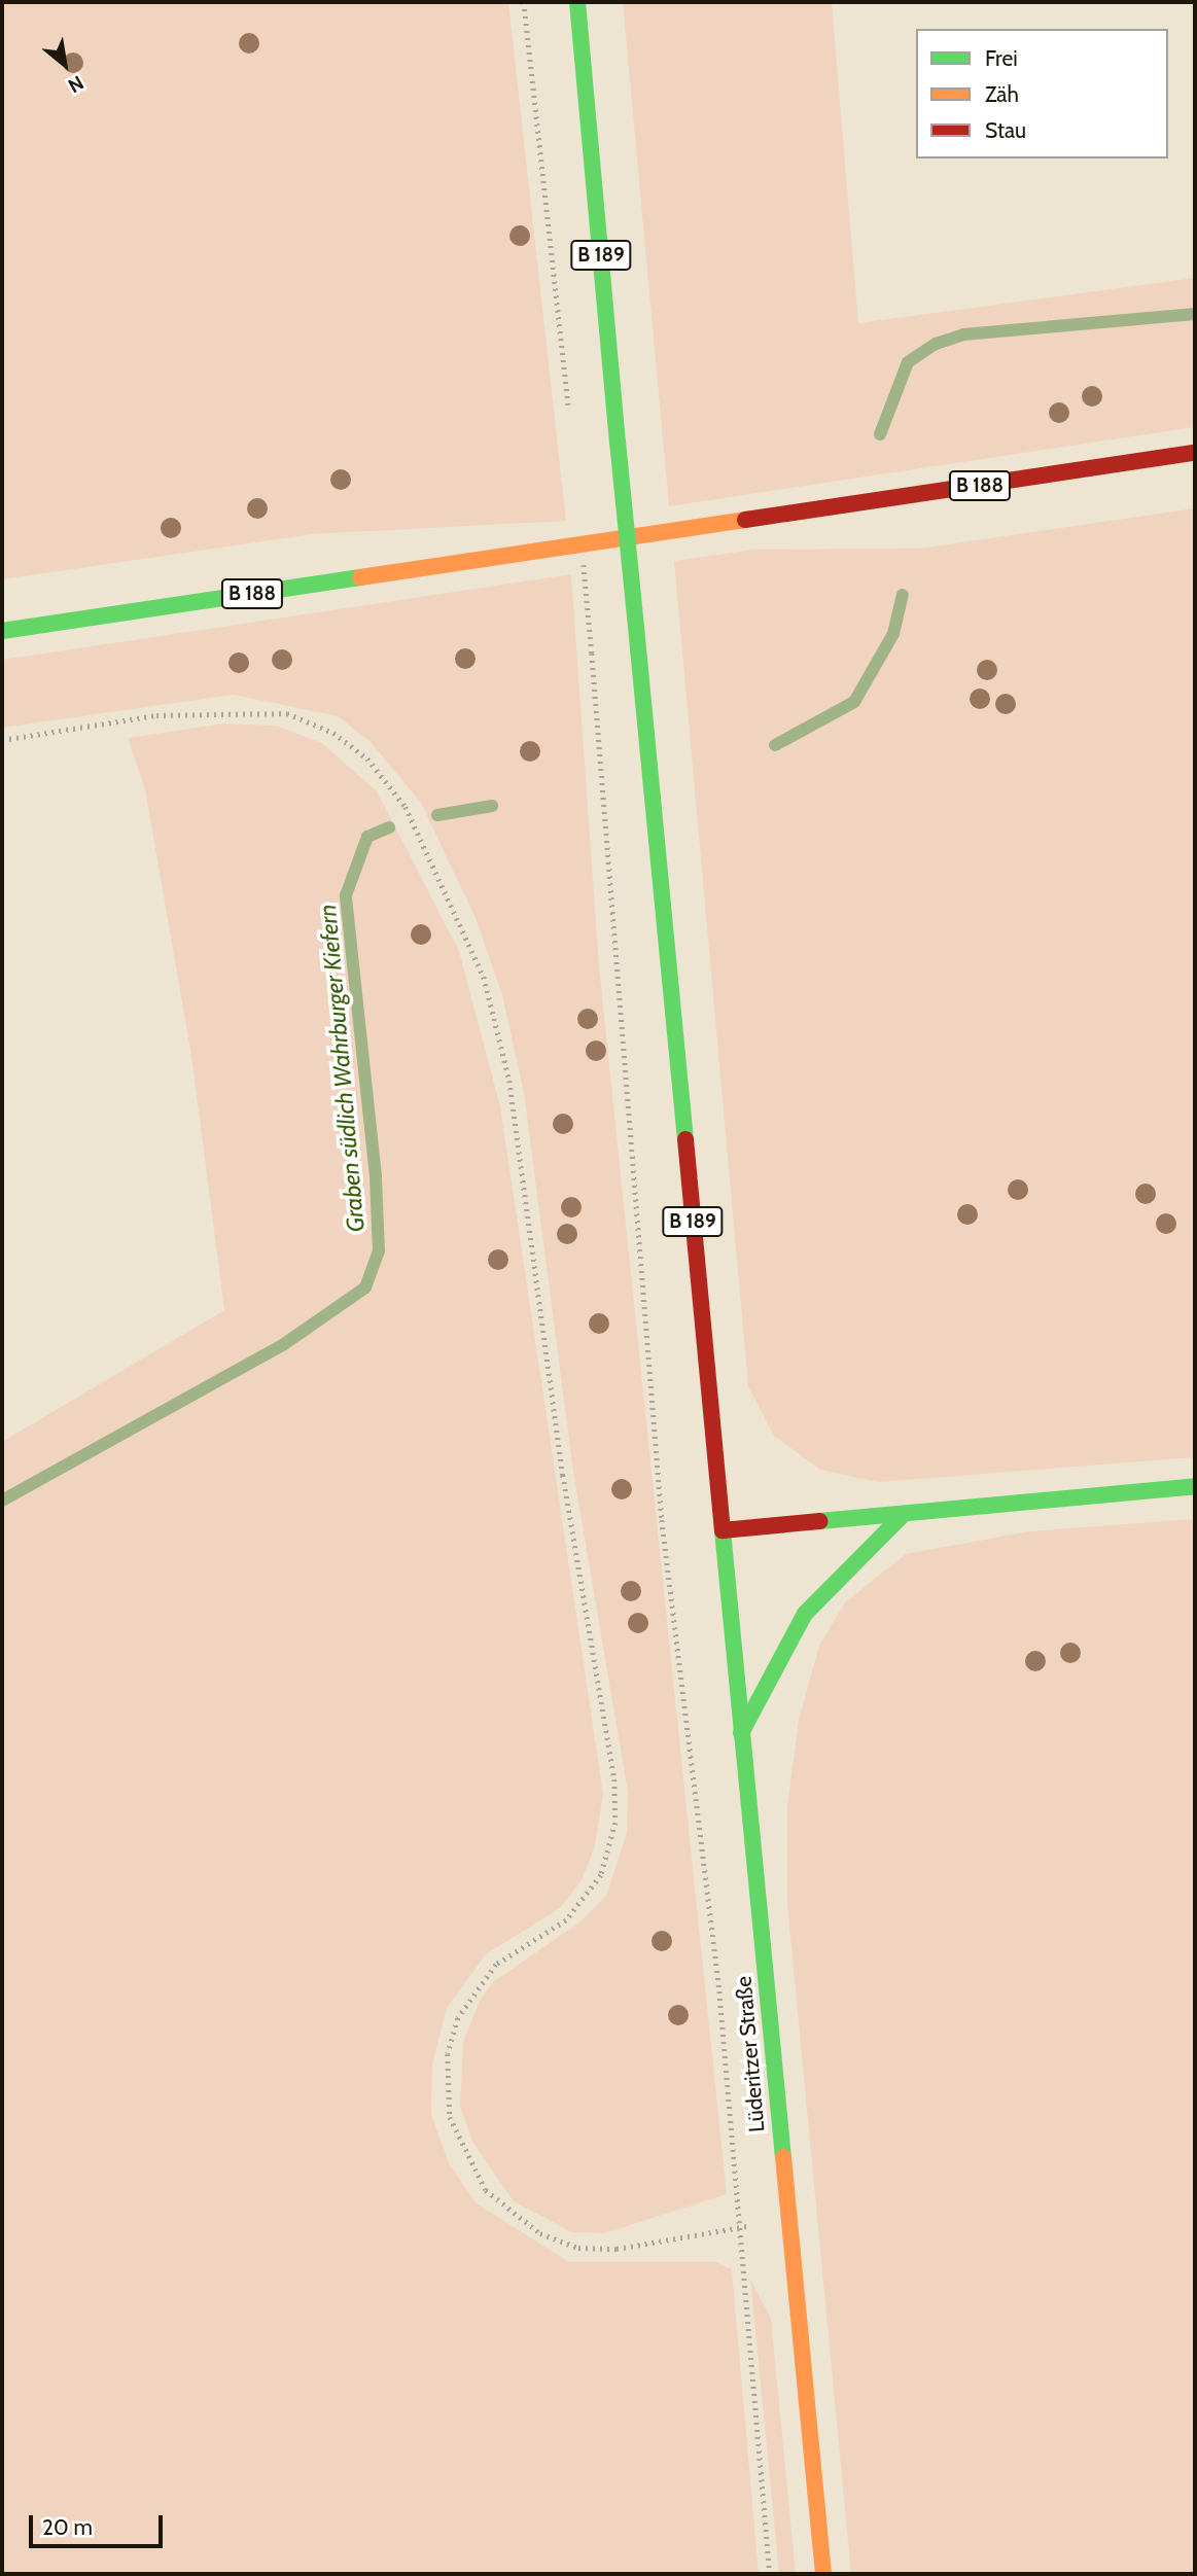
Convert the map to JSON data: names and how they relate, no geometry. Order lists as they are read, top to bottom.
{
  "streets": {
    "main road": ["B 189", "B 188", "Lüderitzer Straße"]
  },
  "crossings": [
    ["B 189", "Lüderitzer Straße"]
  ],
  "water": ["Graben südlich Wahrburger Kiefern"],
  "legend": ["Frei", "Zäh", "Stau"],
  "scale_bar": "20 m",
  "north": "bottom right"
}
